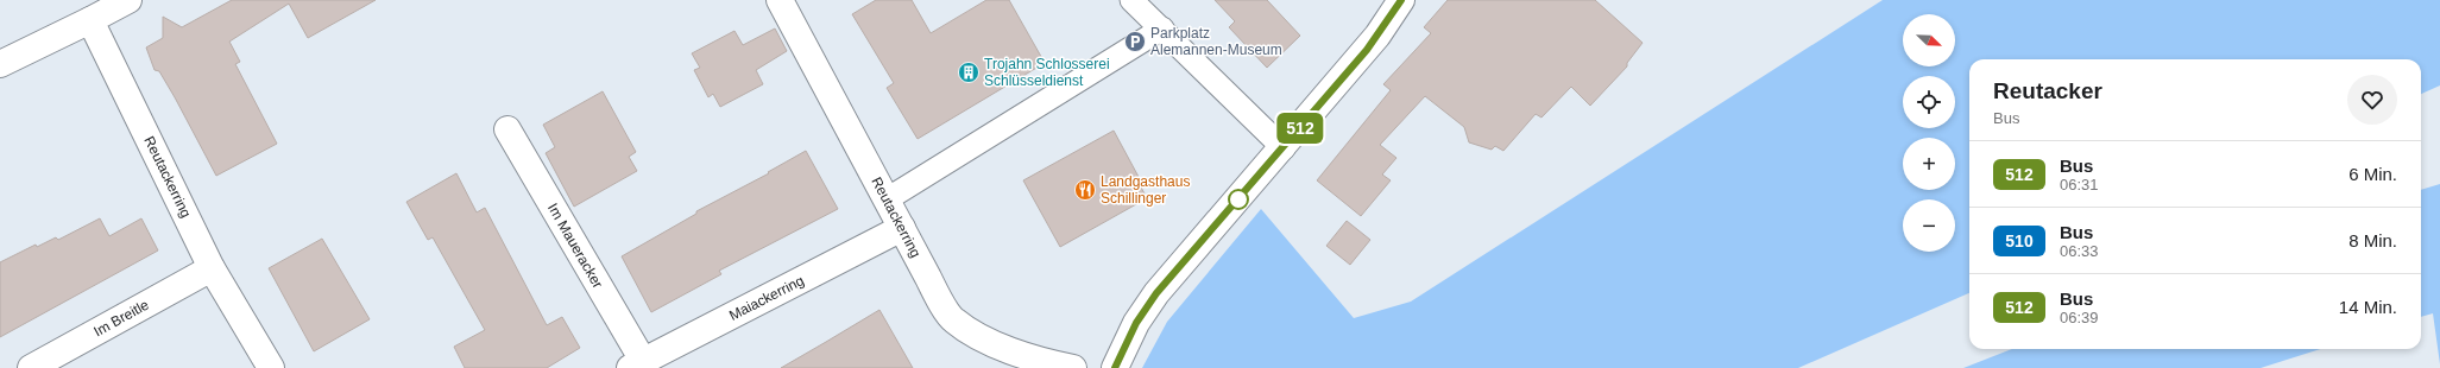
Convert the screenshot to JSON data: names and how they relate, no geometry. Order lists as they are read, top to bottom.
{
  "streets": {
    "street": [
      "Reutackerring",
      "Im Maueracker",
      "Maiackerring",
      "Im Breitle"
    ]
  },
  "crossings": [
    ["Reutackerring", "Maiackerring"],
    ["Reutackerring", "Im Breitle"],
    ["Im Maueracker", "Maiackerring"]
  ],
  "places": {
    "parking": ["Parkplatz Alemannen-Museum"],
    "building": ["Trojahn Schlosserei Schlüsseldienst"],
    "restaurant": ["Landgasthaus Schillinger"]
  },
  "lines": ["bus line 512"],
  "north": "bottom right",
  "page": {
    "on_map": "512",
    "map_buttons": ["+", "−"],
    "heading": ["Reutacker", "Bus"],
    "list": [
      {
        "mark": "512",
        "name": "Bus",
        "note": "06:31",
        "value": "6 Min."
      },
      {
        "mark": "510",
        "name": "Bus",
        "note": "06:33",
        "value": "8 Min."
      },
      {
        "mark": "512",
        "name": "Bus",
        "note": "06:39",
        "value": "14 Min."
      }
    ]
  }
}
